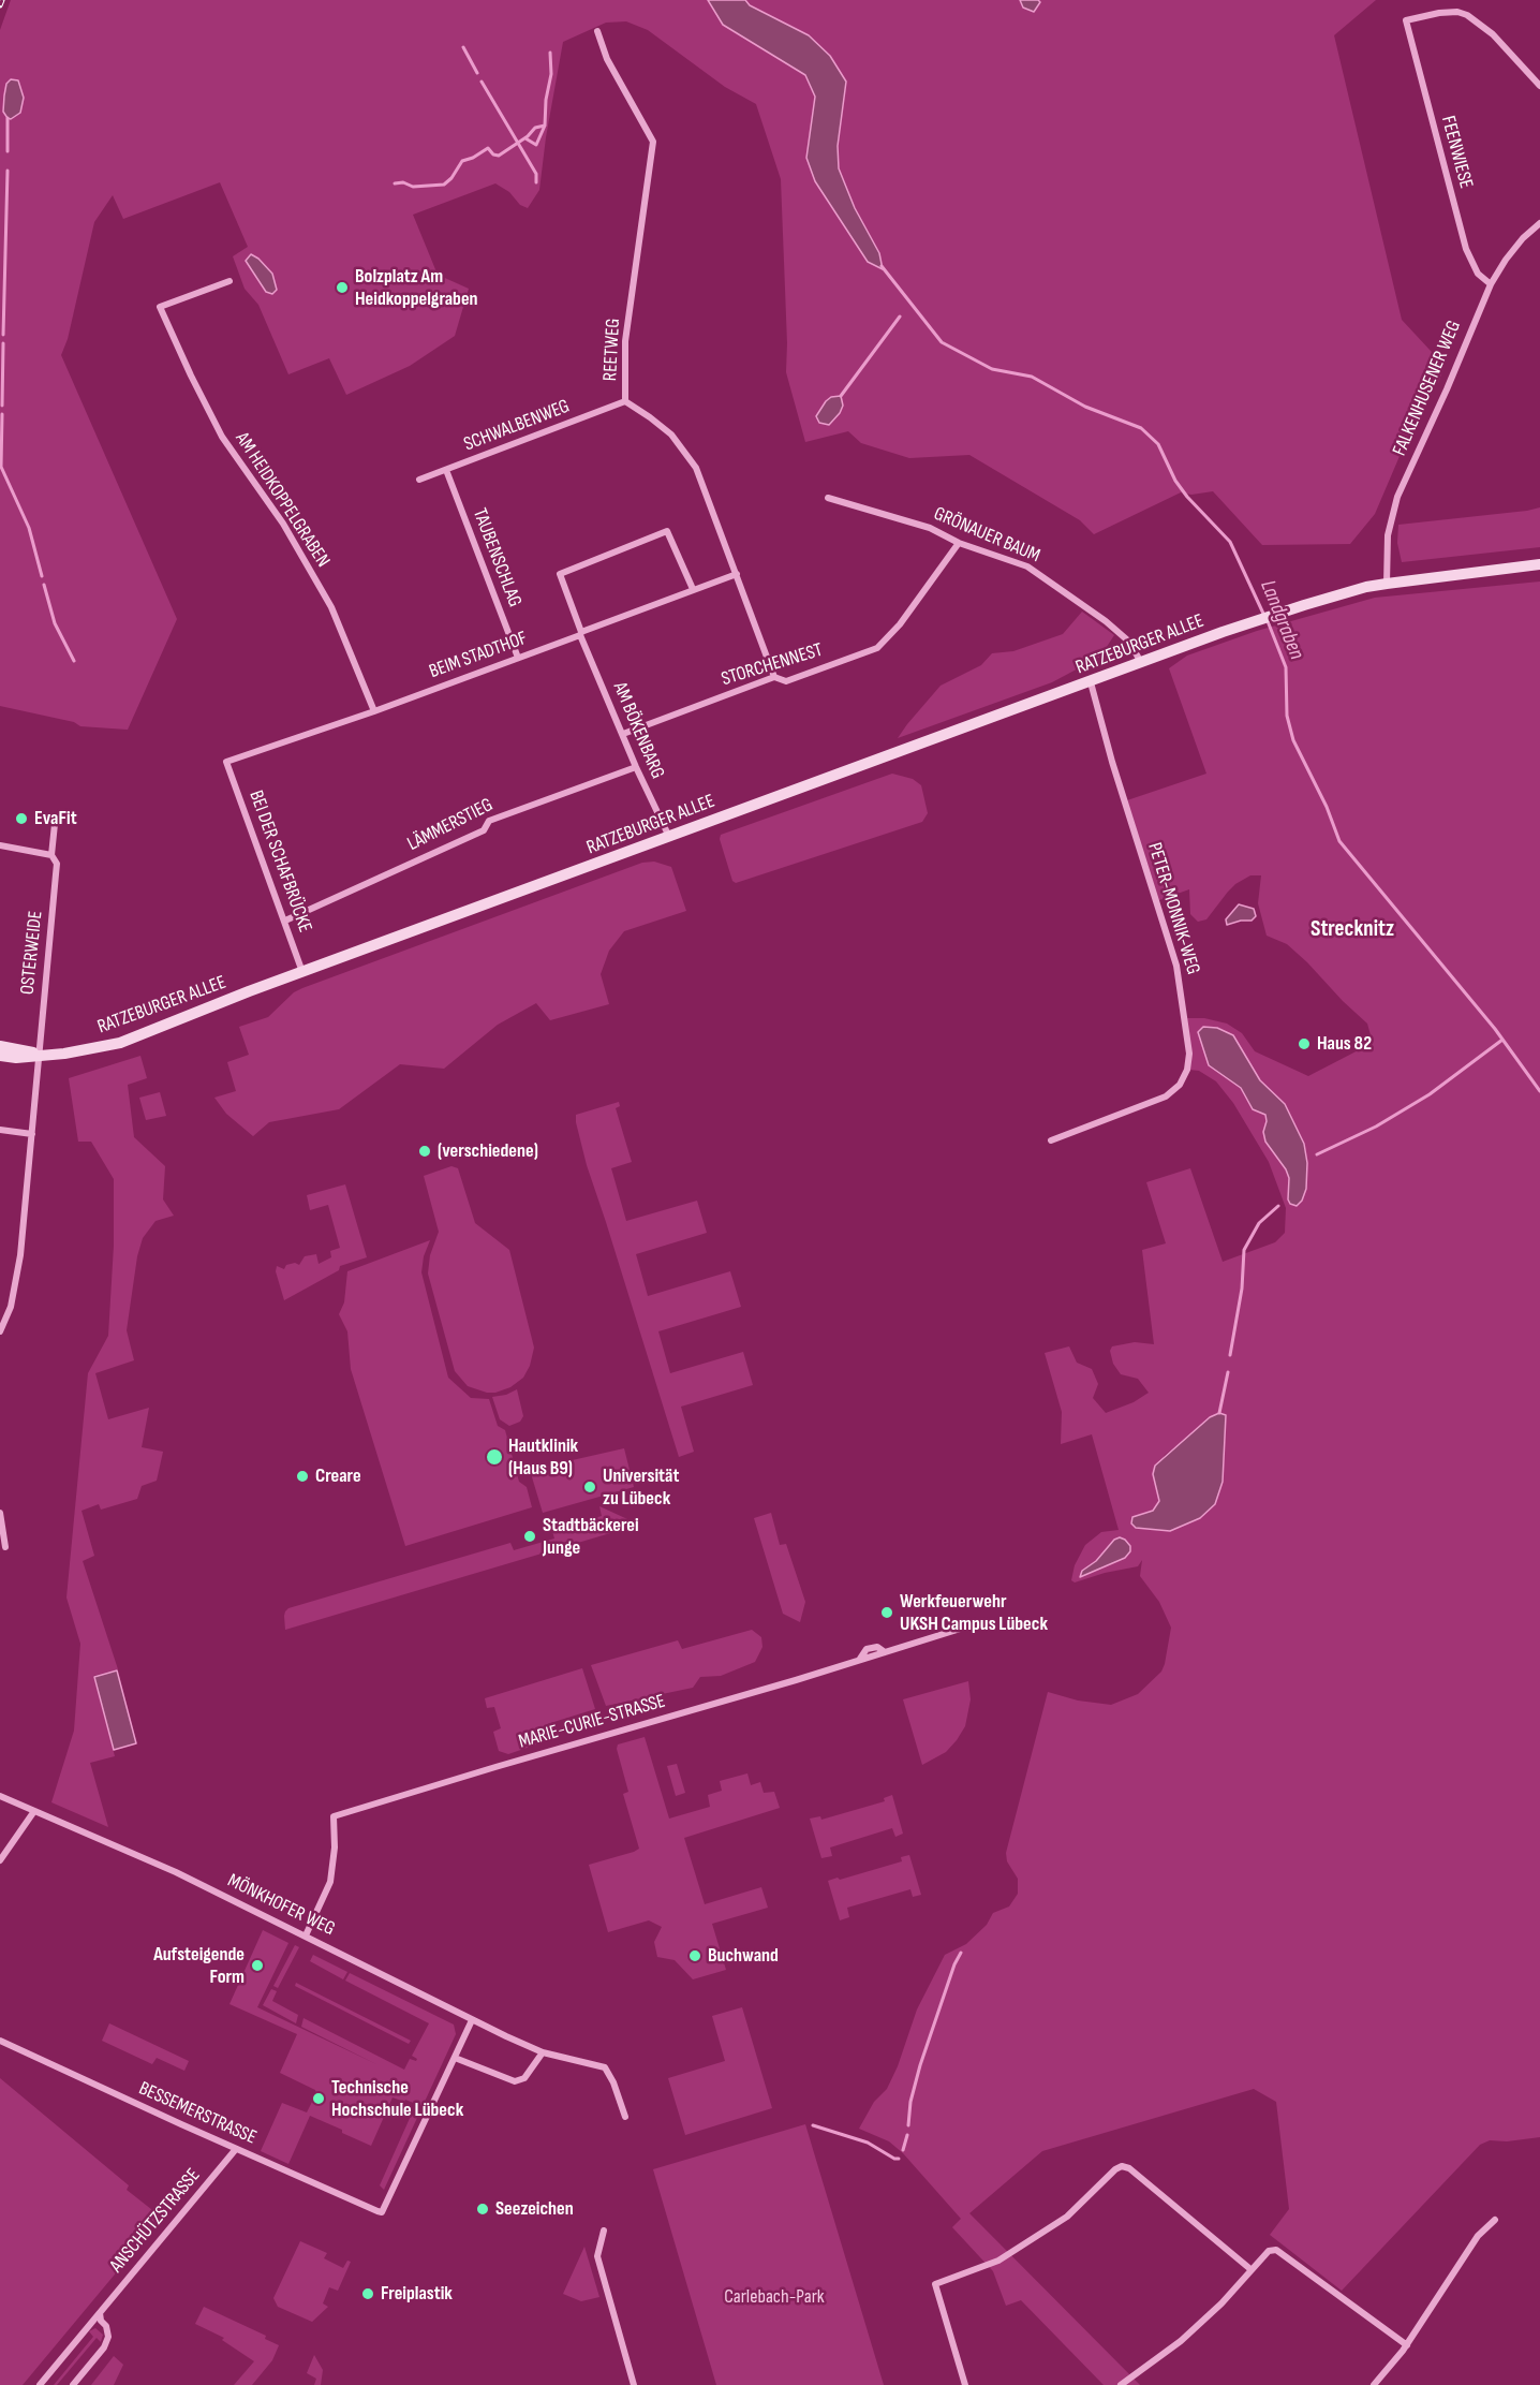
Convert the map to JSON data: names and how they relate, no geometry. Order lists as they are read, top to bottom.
{
  "streets": {
    "main road": ["RATZEBURGER ALLEE"],
    "street": [
      "FEENWIESE",
      "REETWEG",
      "FALKENHUSENER WEG",
      "SCHWALBENWEG",
      "AM HEIDKOPPELGRABEN",
      "GRÖNAUER BAUM",
      "TAUBENSCHLAG",
      "BEIM STADTHOF",
      "STORCHENNEST",
      "AM BÖKENBARG",
      "LÄMMERSTIEG",
      "BEI DER SCHAFBRÜCKE",
      "PETER-MONNIK-WEG",
      "OSTERWEIDE",
      "MARIE-CURIE-STRASSE",
      "MÖNKHOFER WEG",
      "BESSEMERSTRASSE",
      "ANSCHÜTZSTRASSE"
    ]
  },
  "crossings": [
    ["FEENWIESE", "FALKENHUSENER WEG"],
    ["REETWEG", "SCHWALBENWEG"],
    ["REETWEG", "BEIM STADTHOF"],
    ["REETWEG", "STORCHENNEST"],
    ["FALKENHUSENER WEG", "RATZEBURGER ALLEE"],
    ["SCHWALBENWEG", "TAUBENSCHLAG"],
    ["AM HEIDKOPPELGRABEN", "BEIM STADTHOF"],
    ["GRÖNAUER BAUM", "RATZEBURGER ALLEE"],
    ["GRÖNAUER BAUM", "STORCHENNEST"],
    ["TAUBENSCHLAG", "BEIM STADTHOF"],
    ["RATZEBURGER ALLEE", "AM BÖKENBARG"],
    ["RATZEBURGER ALLEE", "BEI DER SCHAFBRÜCKE"],
    ["RATZEBURGER ALLEE", "PETER-MONNIK-WEG"],
    ["RATZEBURGER ALLEE", "OSTERWEIDE"],
    ["BEIM STADTHOF", "AM BÖKENBARG"],
    ["BEIM STADTHOF", "BEI DER SCHAFBRÜCKE"],
    ["STORCHENNEST", "AM BÖKENBARG"],
    ["AM BÖKENBARG", "LÄMMERSTIEG"],
    ["LÄMMERSTIEG", "BEI DER SCHAFBRÜCKE"],
    ["MARIE-CURIE-STRASSE", "MÖNKHOFER WEG"],
    ["BESSEMERSTRASSE", "ANSCHÜTZSTRASSE"]
  ],
  "districts": ["Strecknitz"],
  "water": ["Landgraben"],
  "parks": ["Carlebach-Park"],
  "places": [
    "Bolzplatz Am Heidkoppelgraben",
    "EvaFit",
    "Haus 82",
    "(verschiedene)",
    "Hautklinik (Haus B9)",
    "Creare",
    "Universität zu Lübeck",
    "Stadtbäckerei Junge",
    "Werkfeuerwehr UKSH Campus Lübeck",
    "Buchwand",
    "Aufsteigende Form",
    "Technische Hochschule Lübeck",
    "Seezeichen",
    "Freiplastik"
  ]
}
